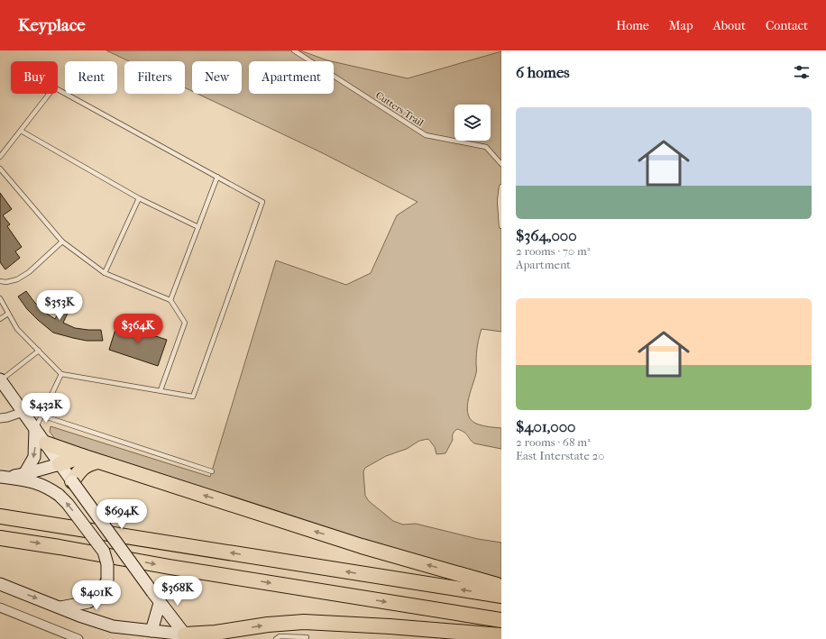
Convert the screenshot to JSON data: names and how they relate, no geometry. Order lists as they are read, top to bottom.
{
  "streets": {
    "lane": ["Cutters Trail"]
  },
  "page": {
    "header": "Keyplace",
    "nav": [
      "Home",
      "Map",
      "About",
      "Contact"
    ],
    "heading": "6 homes",
    "chip": [
      "Buy",
      "Rent",
      "Filters",
      "New",
      "Apartment"
    ],
    "list": [
      {
        "name": "$364,000",
        "note": "2 rooms · 70 m² · Apartment"
      },
      {
        "name": "$401,000",
        "note": "2 rooms · 68 m² · East Interstate 20"
      }
    ],
    "price": [
      "$353K",
      "$364K",
      "$432K",
      "$694K",
      "$368K",
      "$401K"
    ]
  }
}
